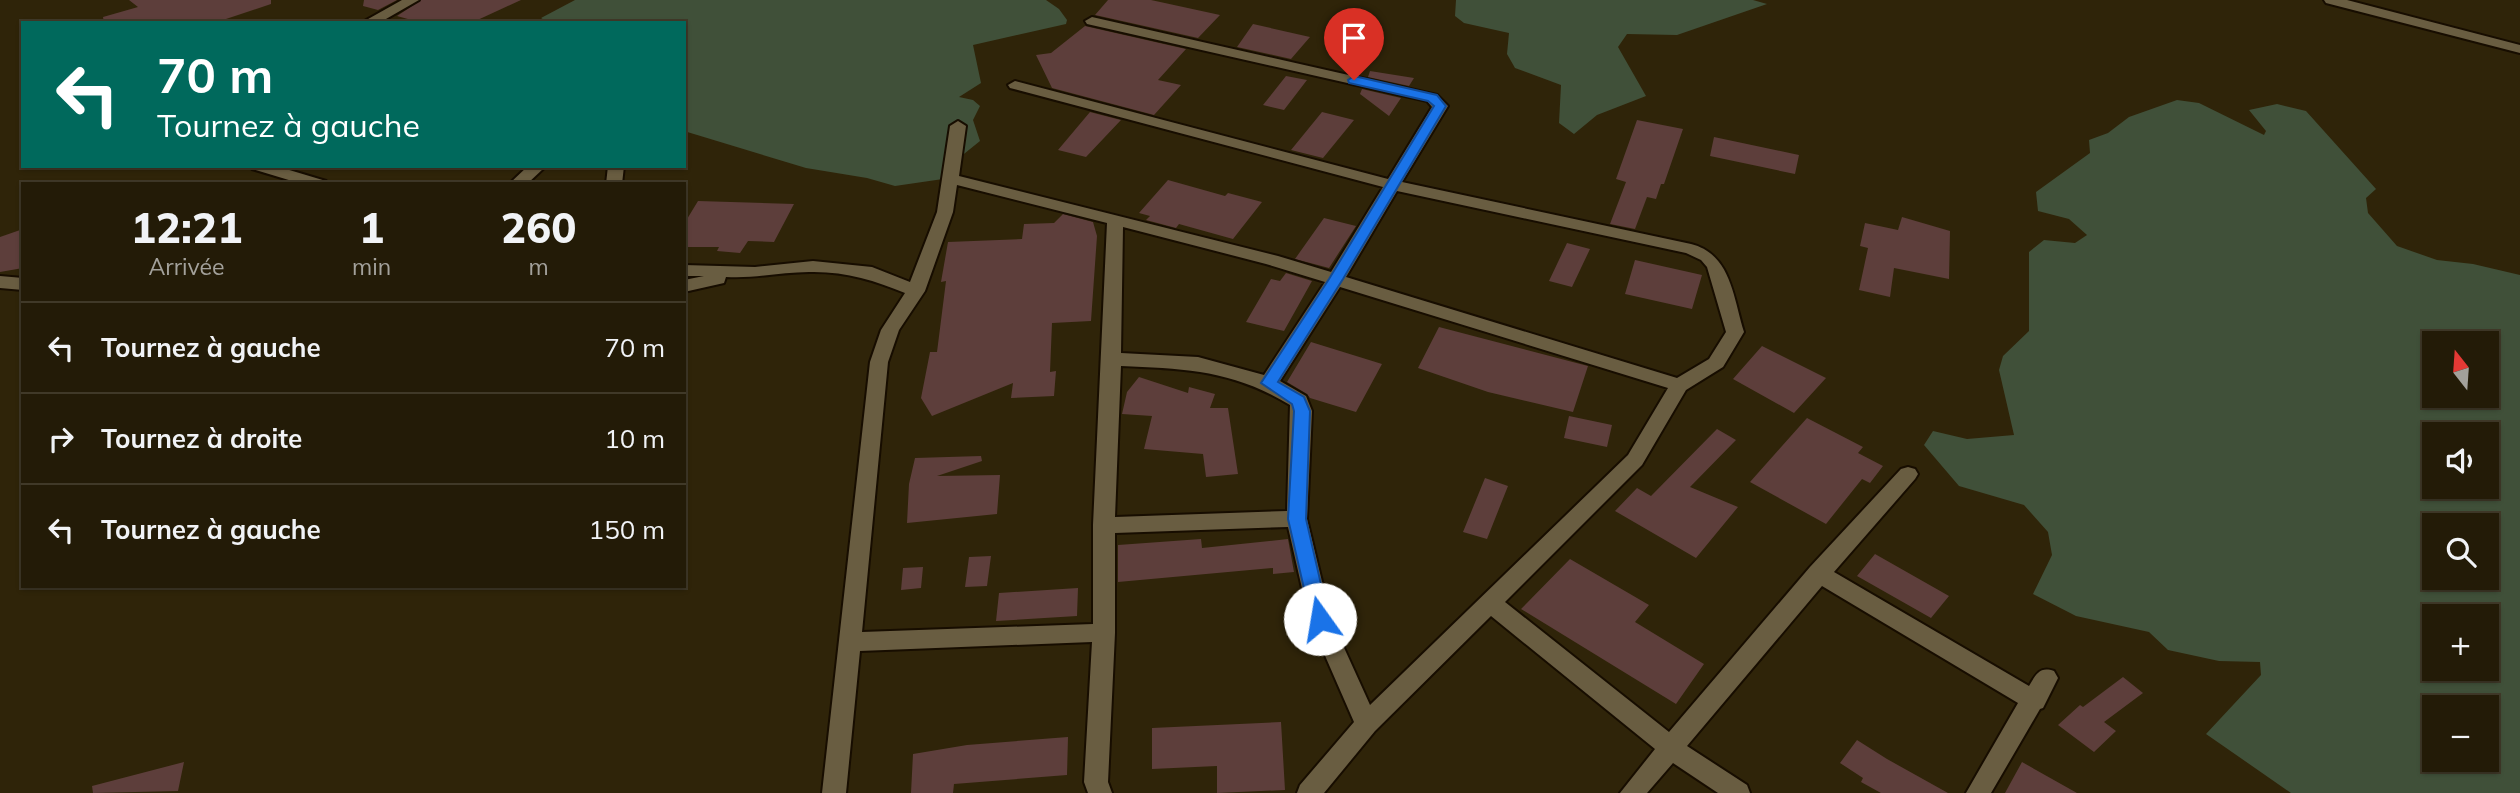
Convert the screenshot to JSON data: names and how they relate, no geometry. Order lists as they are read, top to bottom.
{
  "north": "top",
  "page": {
    "turn": ["70 m", "Tournez à gauche"],
    "eta": [
      "12:21",
      "Arrivée",
      "1",
      "min",
      "260",
      "m"
    ],
    "list": [
      {
        "name": "Tournez à gauche",
        "value": "70 m"
      },
      {
        "name": "Tournez à droite",
        "value": "10 m"
      },
      {
        "name": "Tournez à gauche",
        "value": "150 m"
      }
    ],
    "map_buttons": ["+", "−"]
  }
}
